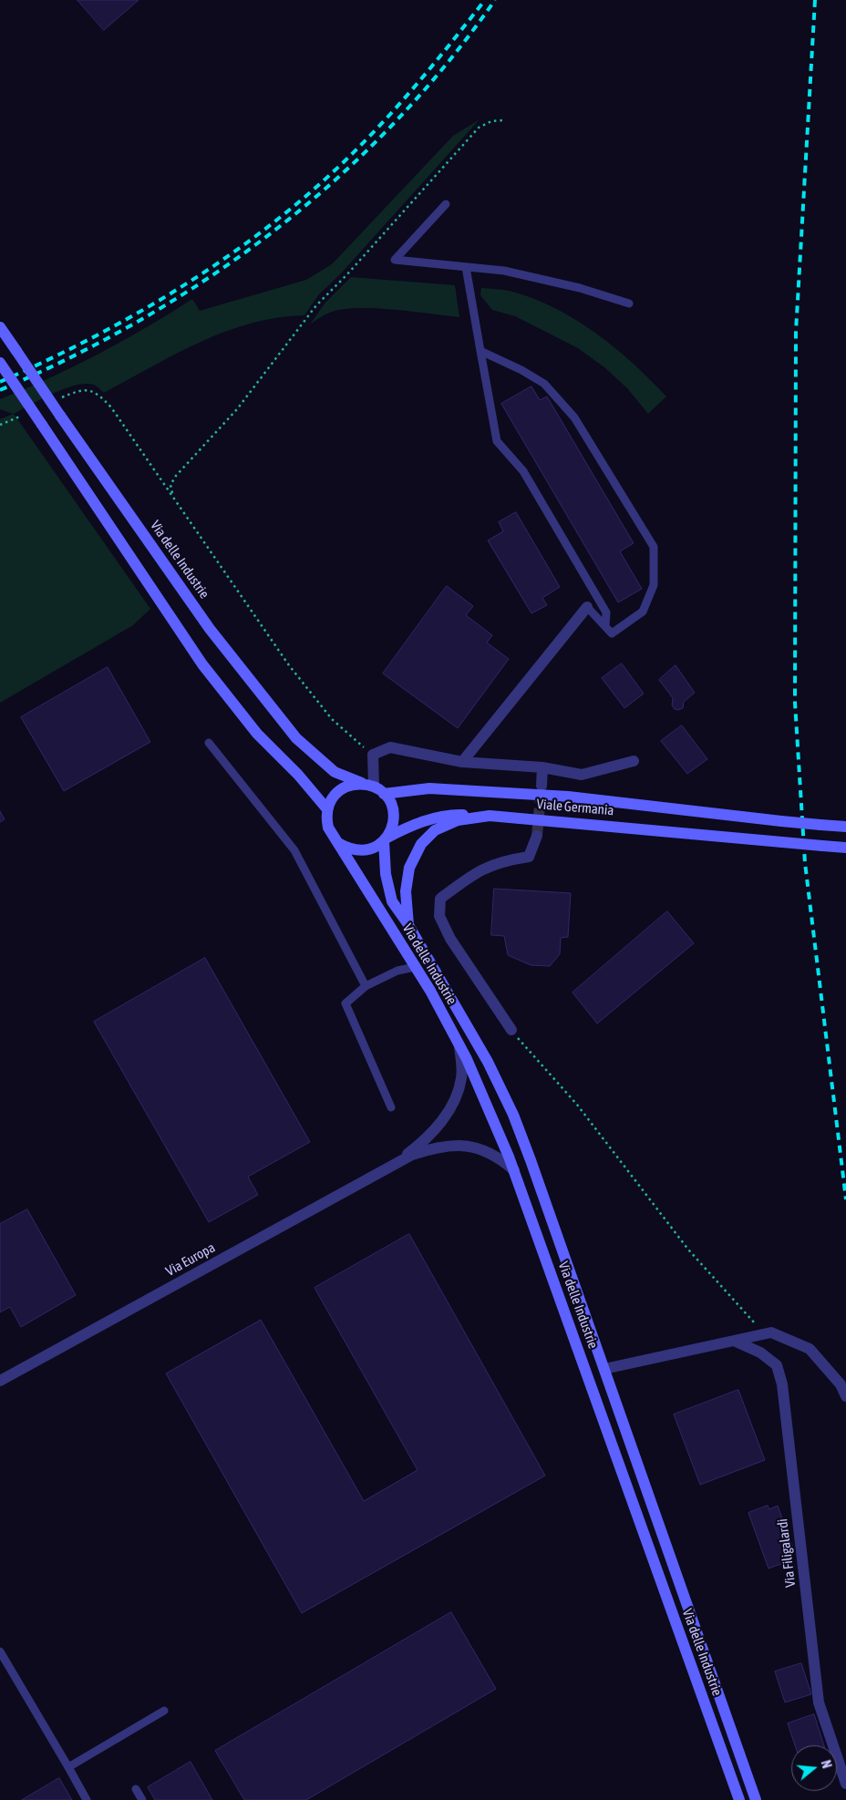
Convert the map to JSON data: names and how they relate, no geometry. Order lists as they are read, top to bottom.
{
  "streets": {
    "street": [
      "Via delle Industrie",
      "Viale Germania",
      "Via Europa",
      "Via Filigalardi"
    ]
  },
  "crossings": [
    ["Via delle Industrie", "Viale Germania"],
    ["Via delle Industrie", "Via Europa"]
  ],
  "north": "right"
}
